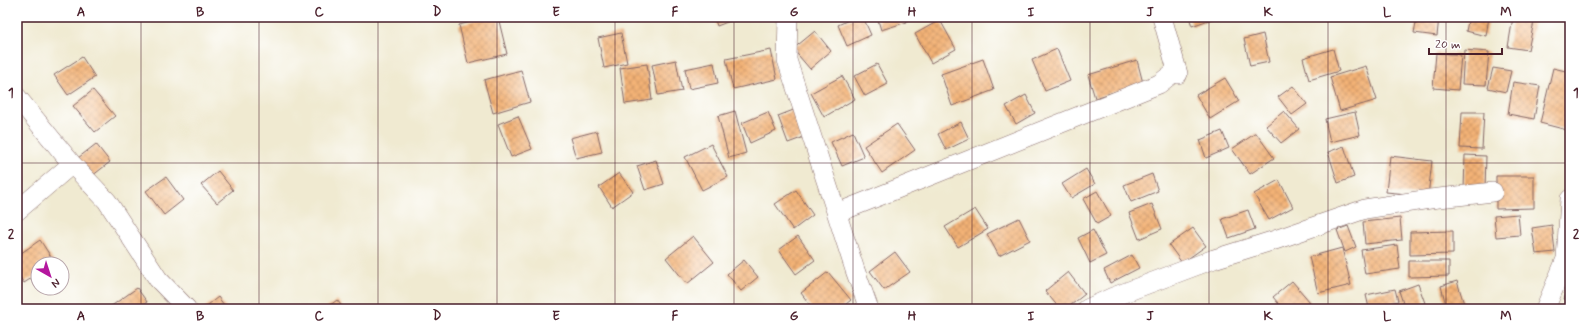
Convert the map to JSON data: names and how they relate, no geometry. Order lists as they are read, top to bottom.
{
  "scale_bar": "20 m",
  "north": "bottom right",
  "grid": {
    "columns": [
      "A",
      "B",
      "C",
      "D",
      "E",
      "F",
      "G",
      "H",
      "I",
      "J",
      "K",
      "L",
      "M"
    ],
    "rows": ["1", "2"]
  }
}
